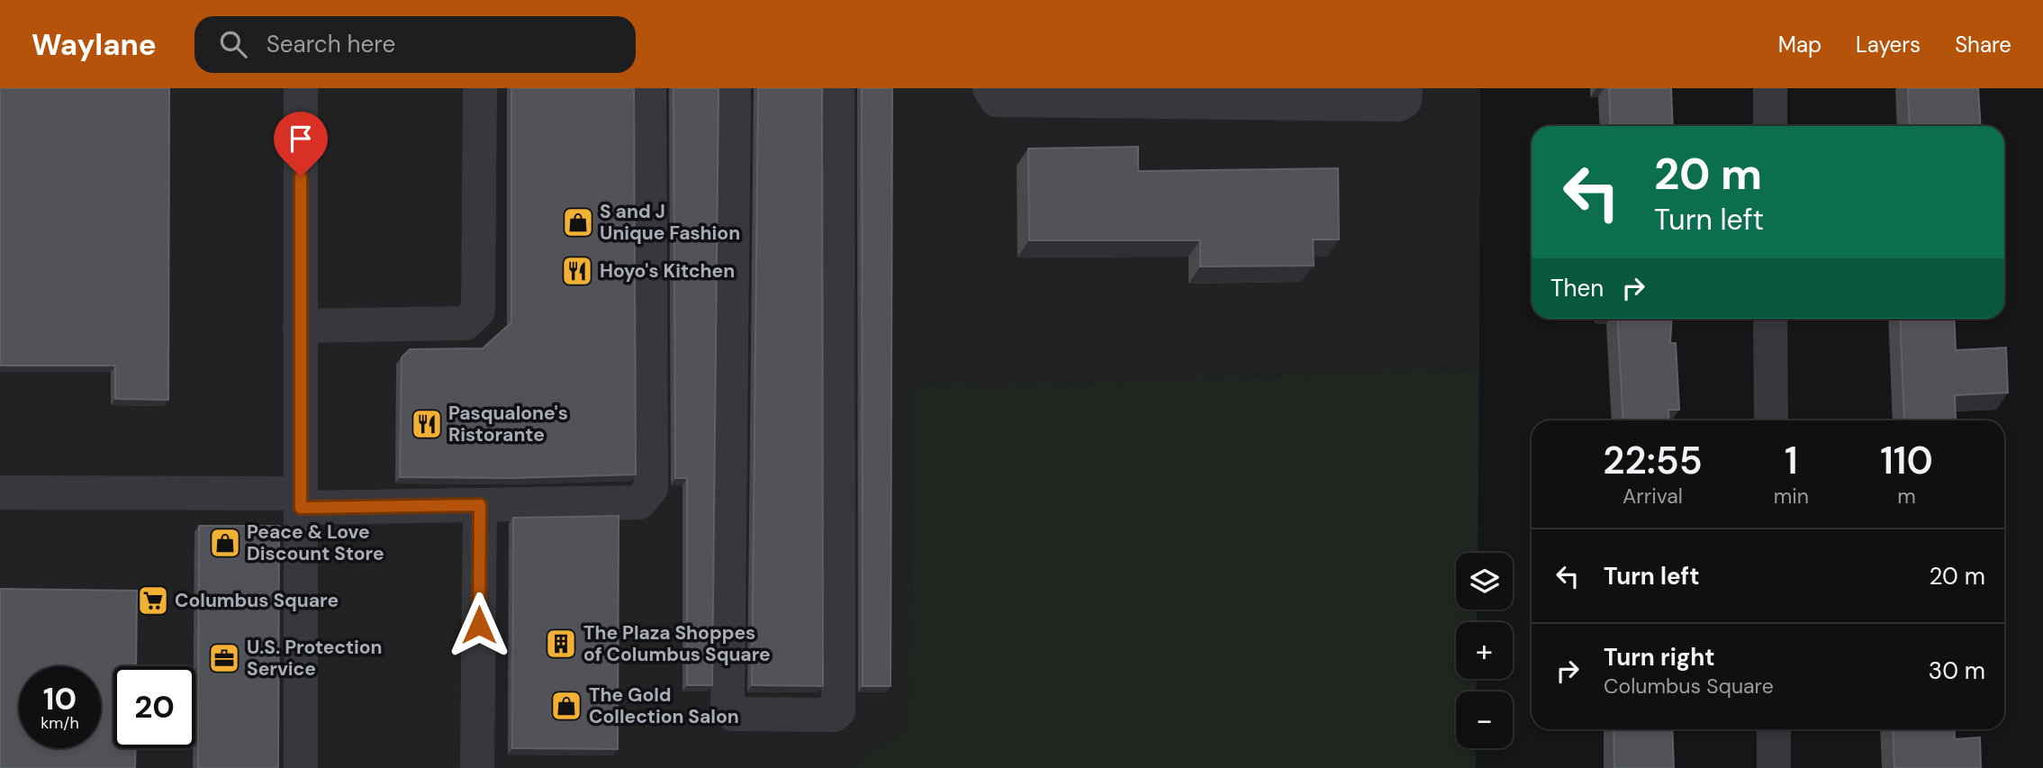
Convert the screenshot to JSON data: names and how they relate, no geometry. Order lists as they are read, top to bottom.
{
  "places": {
    "shop": ["S and J Unique Fashion", "Peace & Love Discount Store", "The Gold Collection Salon"],
    "restaurant": ["Hoyo's Kitchen", "Pasqualone's Ristorante"],
    "supermarket": ["Columbus Square"],
    "building": ["The Plaza Shoppes of Columbus Square"],
    "office": ["U.S. Protection Service"]
  },
  "page": {
    "header": "Waylane",
    "search": "Search here",
    "nav": ["Map", "Layers", "Share"],
    "turn": ["20 m", "Turn left"],
    "then": "Then",
    "eta": [
      "22:55",
      "Arrival",
      "1",
      "min",
      "110",
      "m"
    ],
    "list": [
      {
        "name": "Turn left",
        "value": "20 m"
      },
      {
        "name": "Turn right",
        "note": "Columbus Square",
        "value": "30 m"
      }
    ],
    "map_buttons": ["+", "−"],
    "speed": "10 km/h",
    "limit": "20"
  }
}
